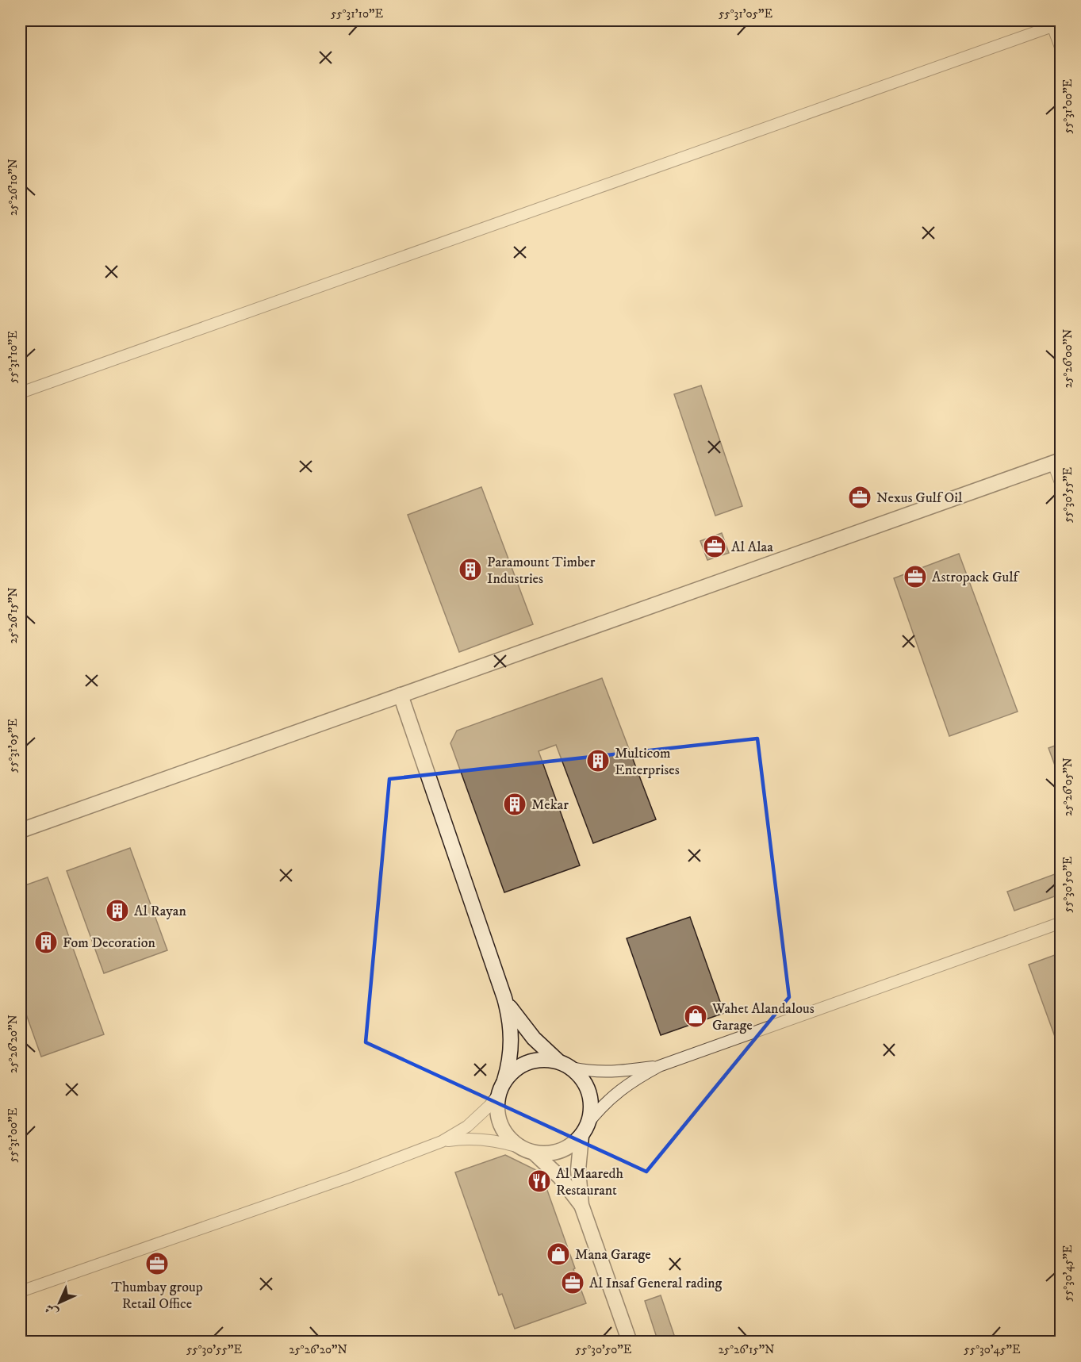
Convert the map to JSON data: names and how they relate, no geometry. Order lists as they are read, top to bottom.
{
  "places": {
    "office": [
      "Nexus Gulf Oil",
      "Al Alaa",
      "Astropack Gulf",
      "Thumbay group Retail Office",
      "Al Insaf General rading"
    ],
    "building": [
      "Paramount Timber Industries",
      "Multicom Enterprises",
      "Mekar",
      "Al Rayan",
      "Fom Decoration"
    ],
    "shop": ["Wahet Alandalous Garage", "Mana Garage"],
    "restaurant": ["Al Maaredh Restaurant"]
  },
  "north": "bottom left",
  "coordinates": [
    "55°31'10\"E",
    "55°31'05\"E",
    "55°31'00\"E",
    "25°26'10\"N",
    "25°26'00\"N",
    "55°30'55\"E",
    "25°26'15\"N",
    "25°26'05\"N",
    "55°30'50\"E",
    "25°26'20\"N",
    "55°30'45\"E"
  ]
}
